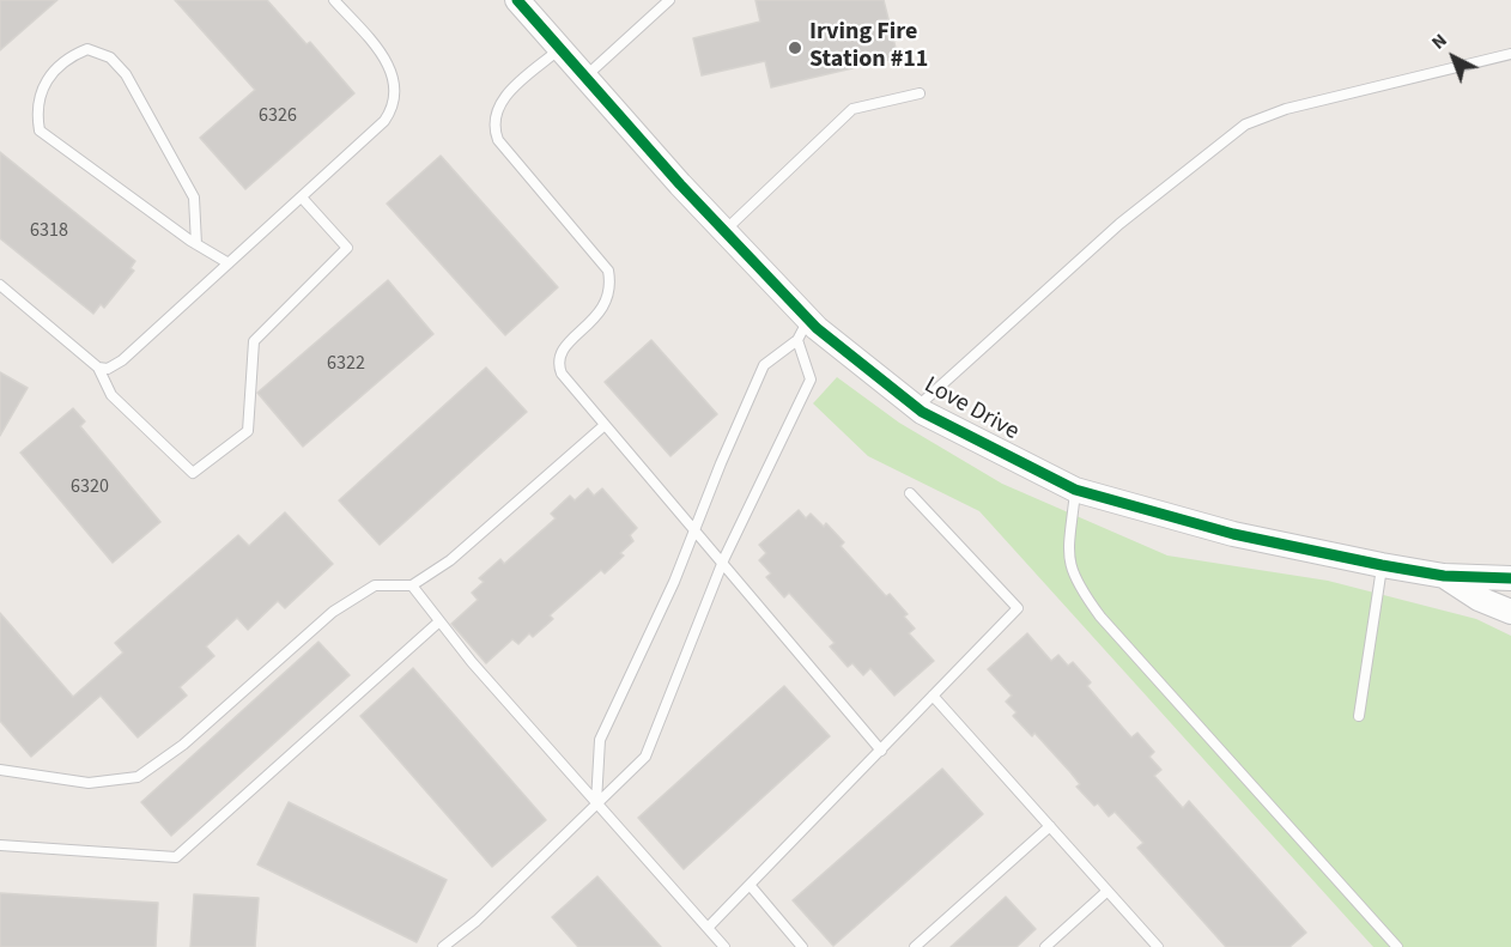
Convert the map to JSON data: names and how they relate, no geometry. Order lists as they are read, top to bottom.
{
  "streets": {
    "street": ["Love Drive"]
  },
  "places": ["Irving Fire Station #11"],
  "house_numbers": [
    "6326",
    "6318",
    "6322",
    "6320"
  ],
  "north": "top left"
}
